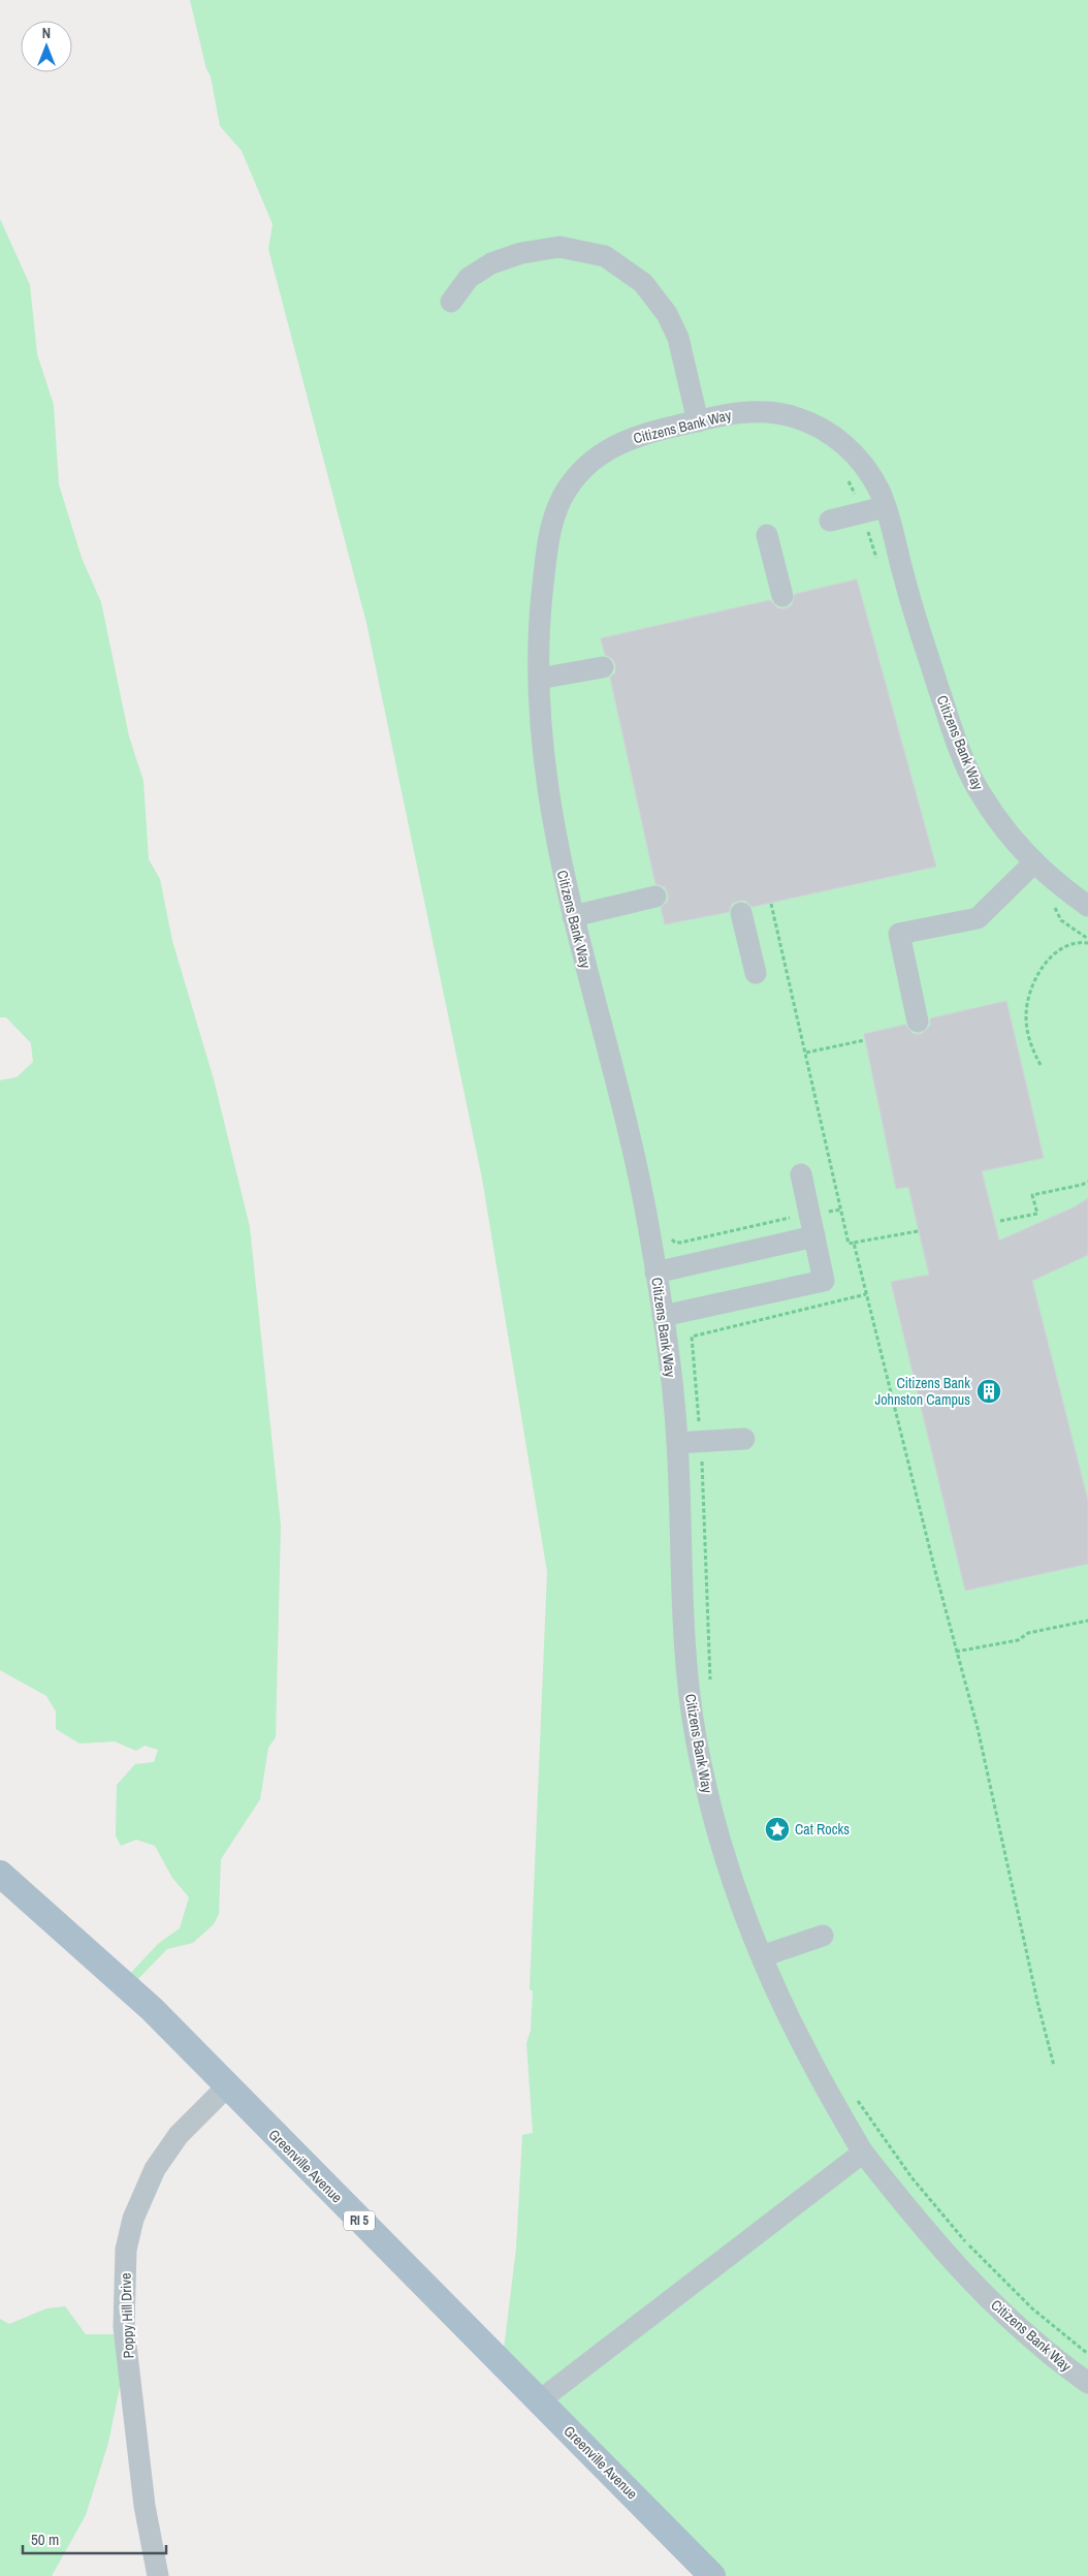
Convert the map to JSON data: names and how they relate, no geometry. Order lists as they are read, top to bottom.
{
  "streets": {
    "main road": ["Greenville Avenue", "RI 5"],
    "street": ["Citizens Bank Way", "Poppy Hill Drive"]
  },
  "crossings": [
    ["Greenville Avenue", "Poppy Hill Drive"]
  ],
  "places": {
    "building": ["Citizens Bank Johnston Campus"],
    "place": ["Cat Rocks"]
  },
  "scale_bar": "50 m",
  "north": "top"
}
